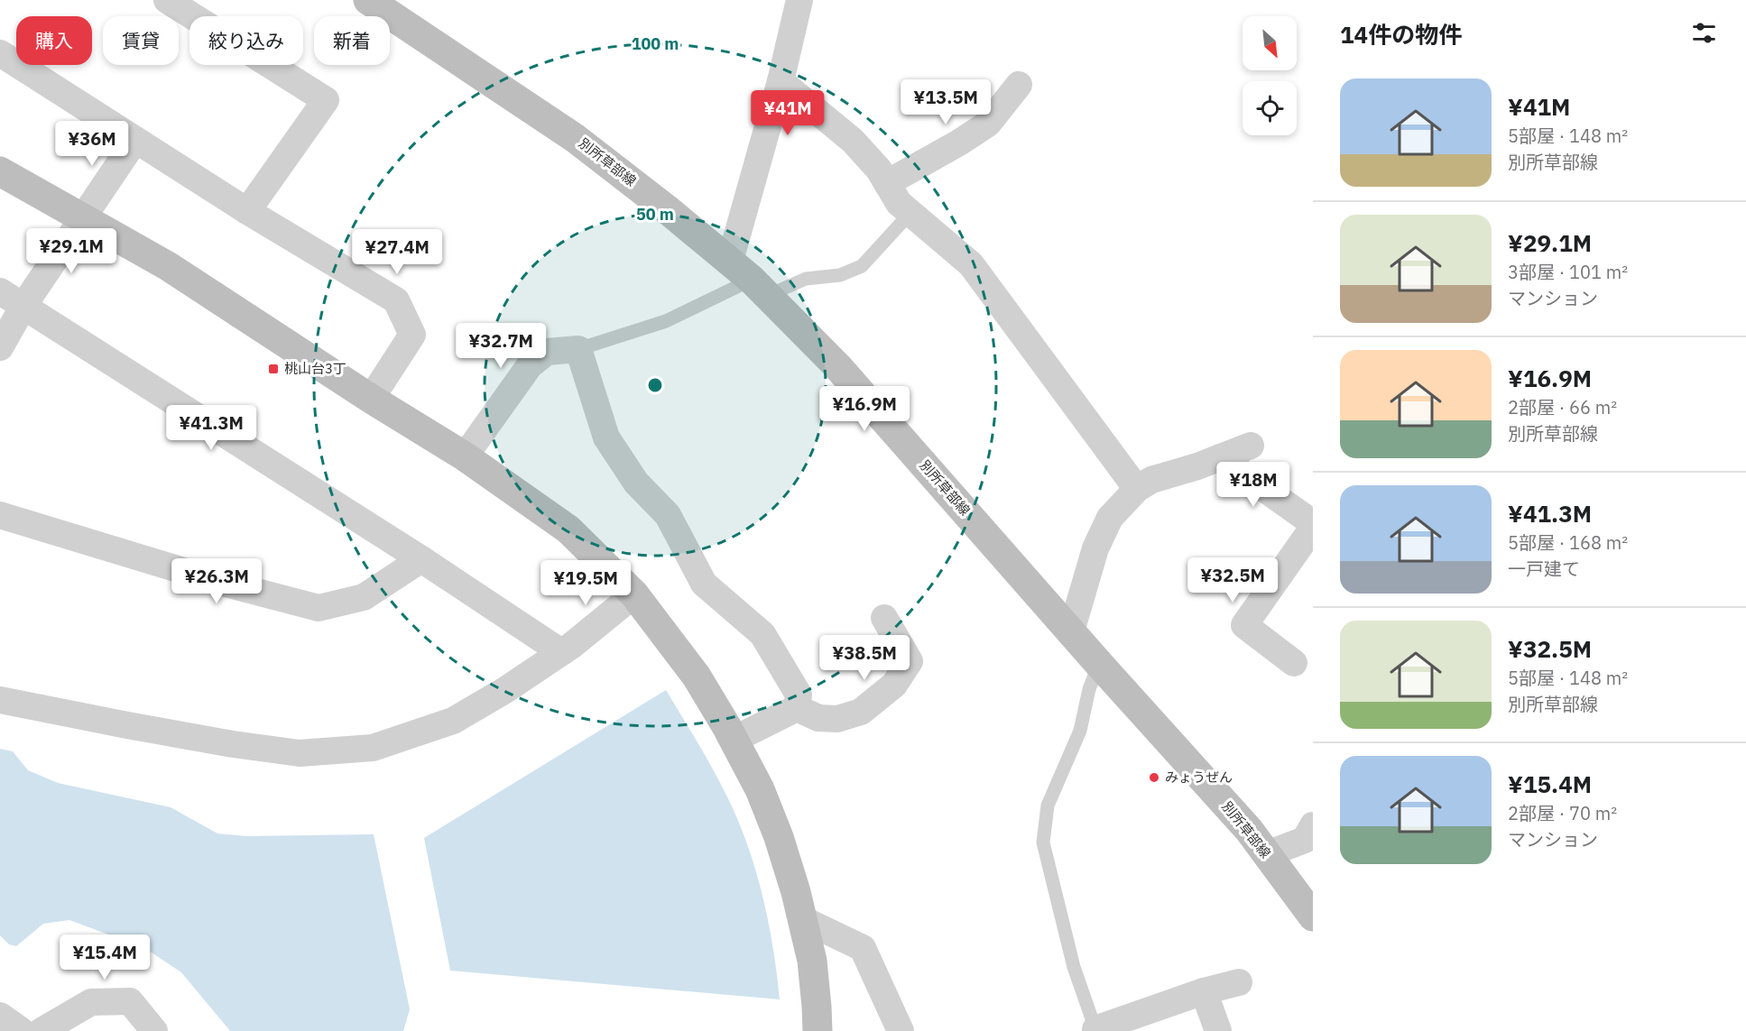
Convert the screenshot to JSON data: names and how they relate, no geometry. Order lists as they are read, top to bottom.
{
  "streets": {
    "main road": ["別所草部線"]
  },
  "places": {
    "transit": ["桃山台3丁"],
    "other": ["みょうぜん"]
  },
  "north": "bottom right",
  "page": {
    "heading": "14件の物件",
    "chip": [
      "購入",
      "賃貸",
      "絞り込み",
      "新着"
    ],
    "list": [
      {
        "name": "¥41M",
        "note": "5部屋 · 148 m² · 別所草部線"
      },
      {
        "name": "¥29.1M",
        "note": "3部屋 · 101 m² · マンション"
      },
      {
        "name": "¥16.9M",
        "note": "2部屋 · 66 m² · 別所草部線"
      },
      {
        "name": "¥41.3M",
        "note": "5部屋 · 168 m² · 一戸建て"
      },
      {
        "name": "¥32.5M",
        "note": "5部屋 · 148 m² · 別所草部線"
      },
      {
        "name": "¥15.4M",
        "note": "2部屋 · 70 m² · マンション"
      }
    ],
    "price": [
      "¥13.5M",
      "¥41M",
      "¥36M",
      "¥29.1M",
      "¥27.4M",
      "¥32.7M",
      "¥16.9M",
      "¥41.3M",
      "¥18M",
      "¥32.5M",
      "¥26.3M",
      "¥19.5M",
      "¥38.5M",
      "¥15.4M"
    ]
  },
  "rings": ["100 m", "50 m"]
}
